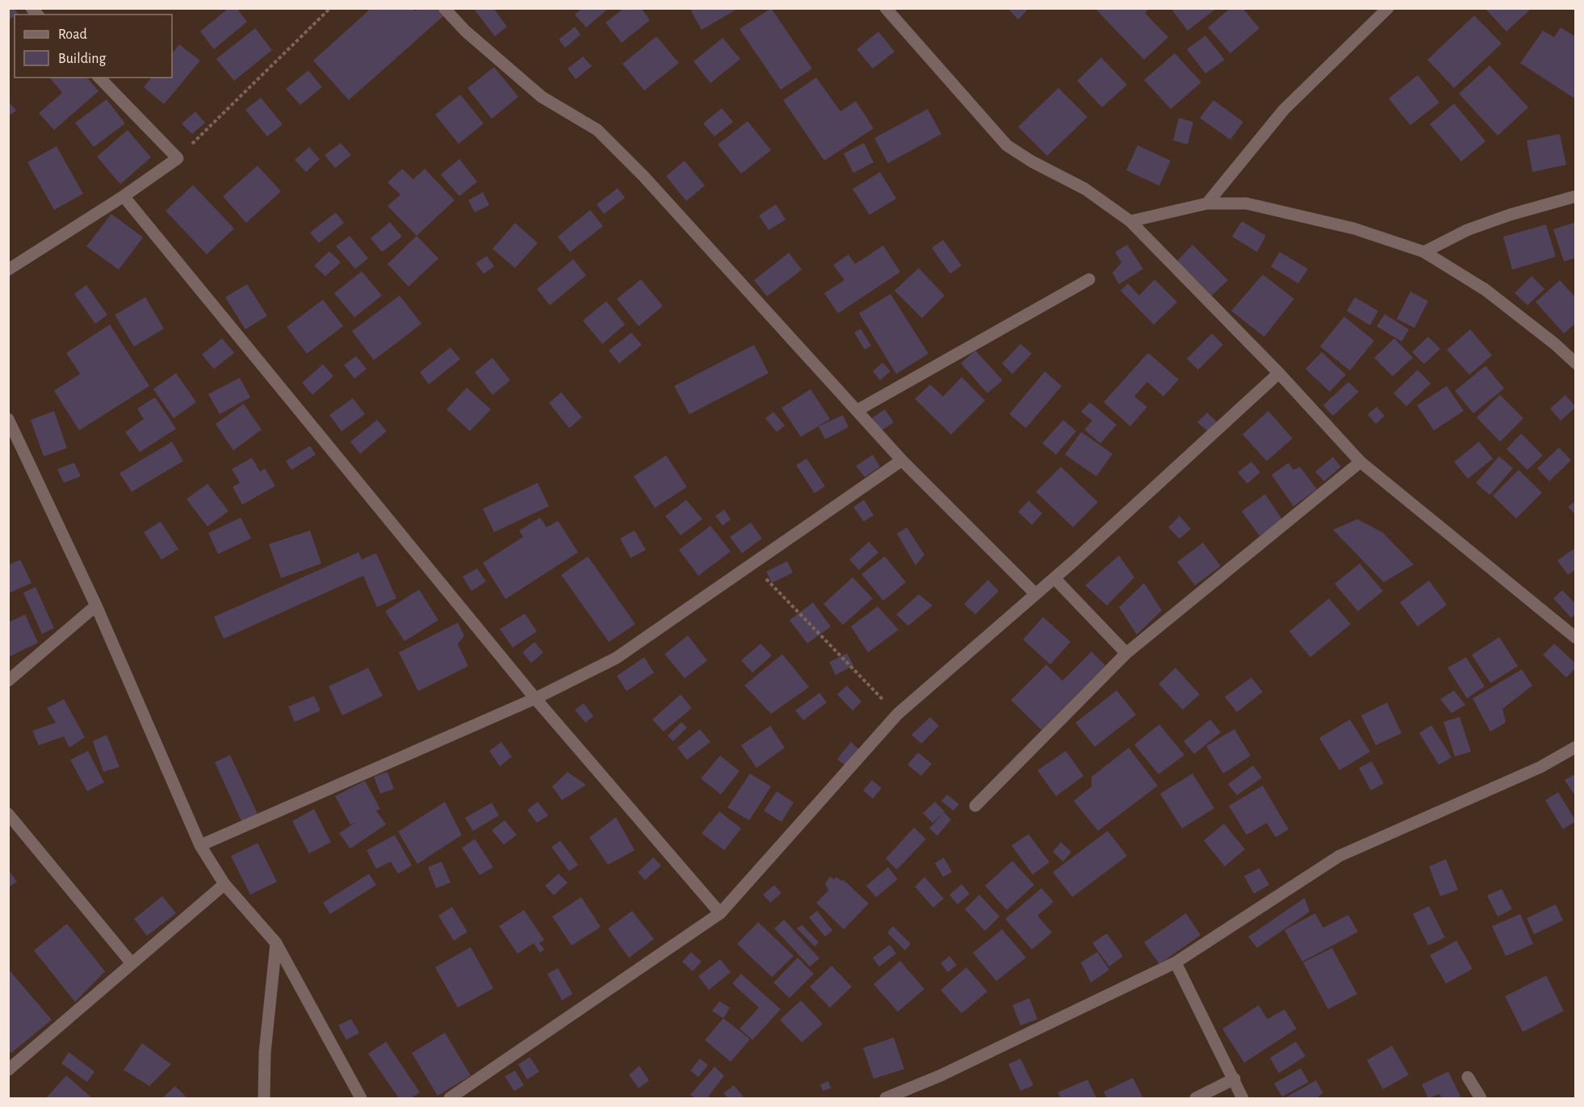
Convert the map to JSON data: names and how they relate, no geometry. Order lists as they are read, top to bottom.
{
  "legend": ["Road", "Building"]
}
